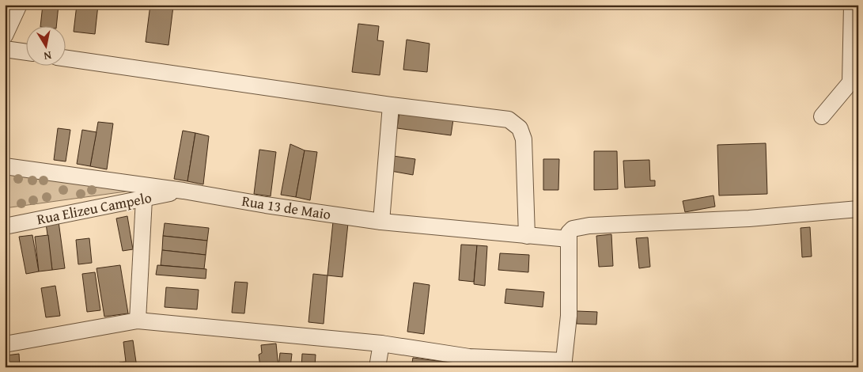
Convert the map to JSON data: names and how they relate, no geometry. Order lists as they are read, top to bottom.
{
  "streets": {
    "street": ["Rua 13 de Maio", "Rua Elizeu Campelo"]
  },
  "crossings": [
    ["Rua 13 de Maio", "Rua Elizeu Campelo"]
  ],
  "north": "bottom"
}
